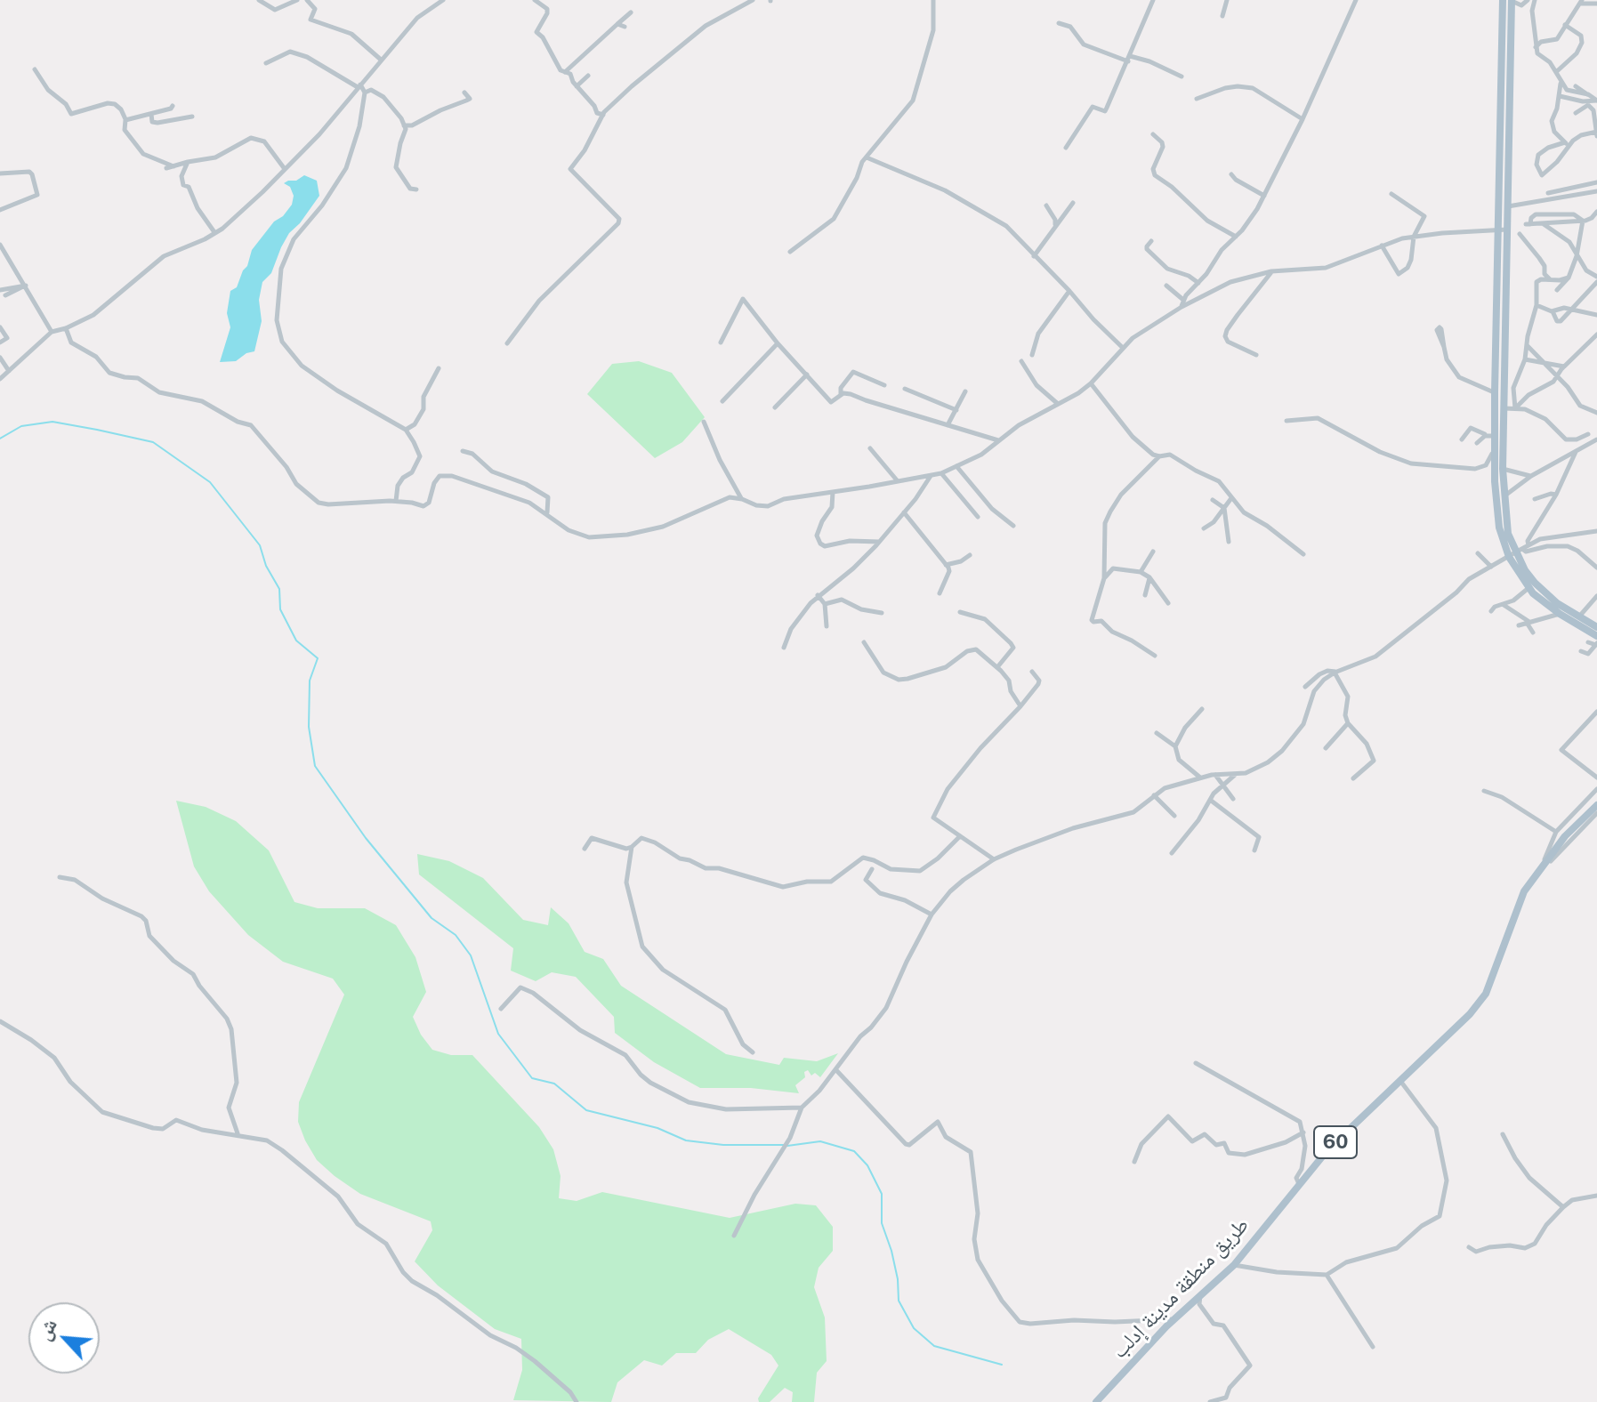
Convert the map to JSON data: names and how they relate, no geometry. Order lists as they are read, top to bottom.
{
  "streets": {
    "main road": ["60", "طريق منطقة مدينة إدلب"]
  },
  "north": "top left"
}
